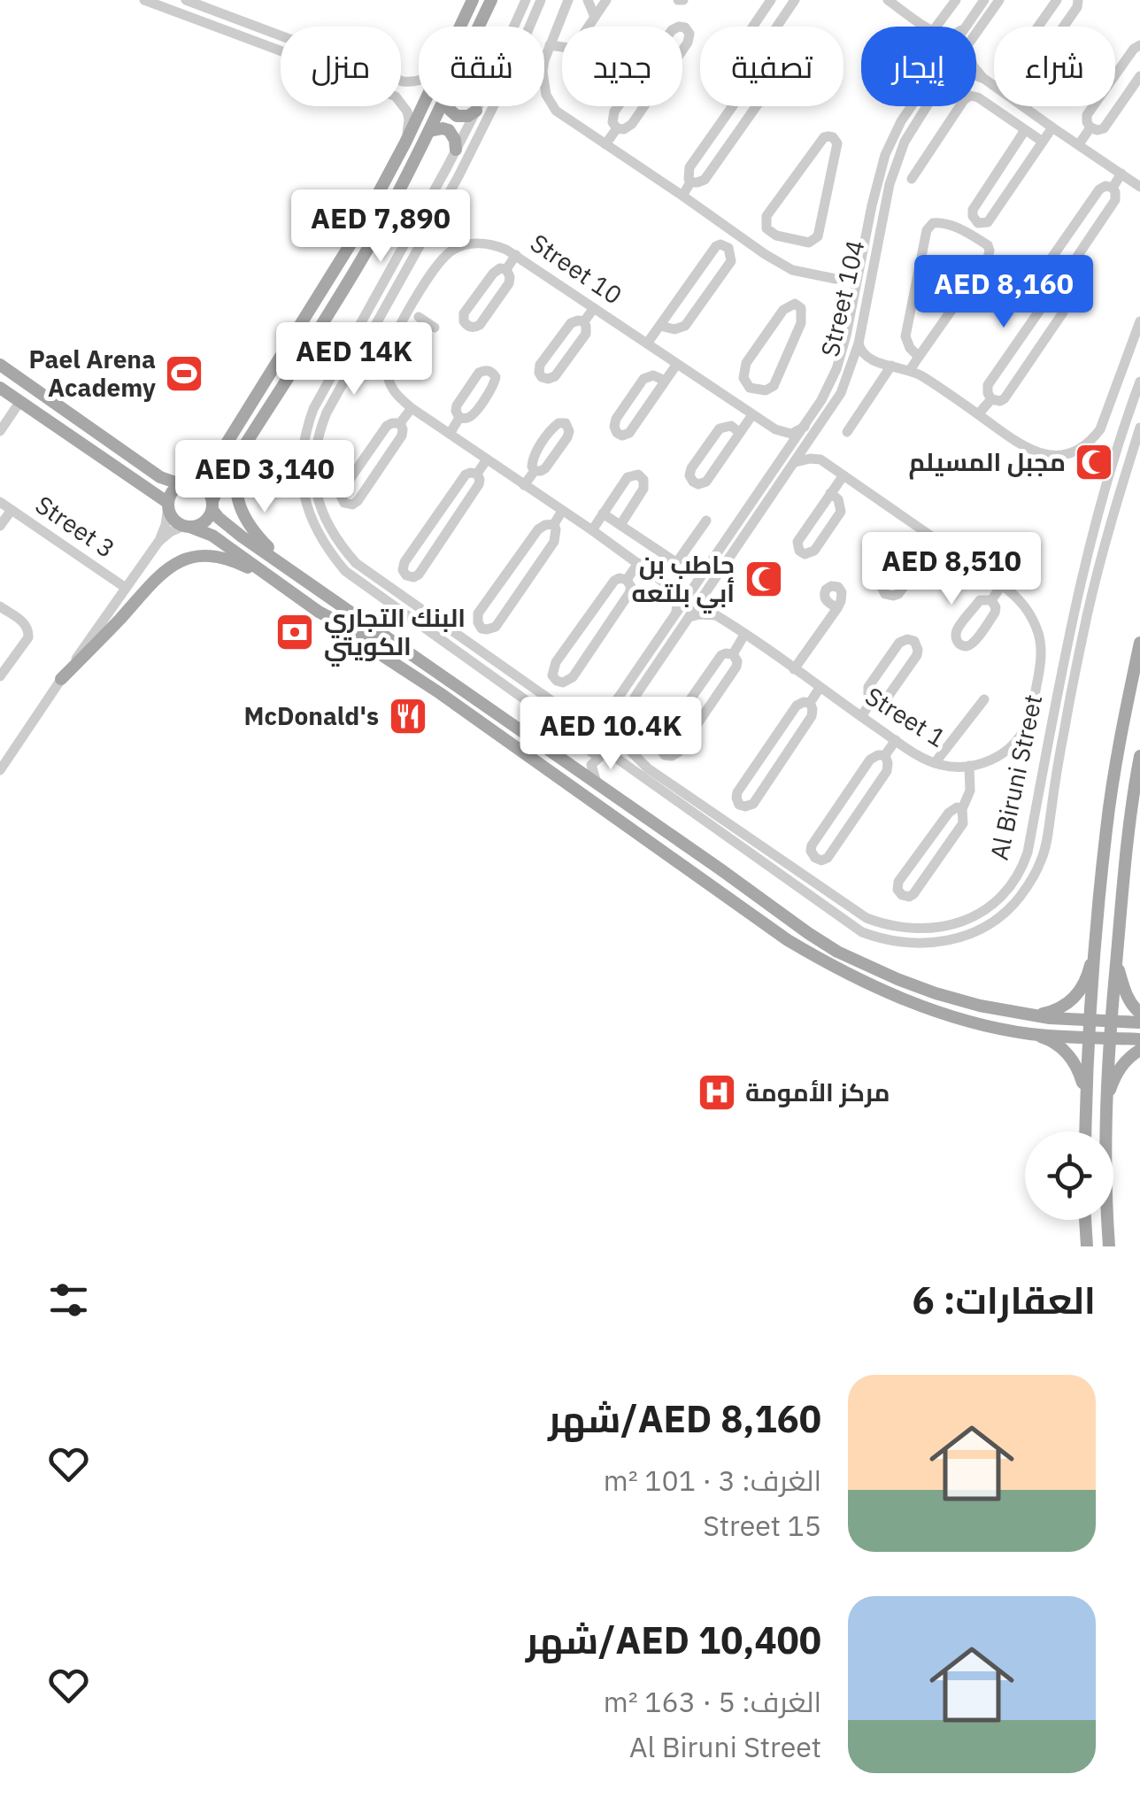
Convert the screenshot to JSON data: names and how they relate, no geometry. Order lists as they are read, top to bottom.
{
  "streets": {
    "street": [
      "Street 10",
      "Street 104",
      "Street 3",
      "Street 1",
      "Al Biruni Street"
    ]
  },
  "crossings": [
    ["Street 104", "Al Biruni Street"]
  ],
  "places": {
    "sports": ["Pael Arena Academy"],
    "mosque": ["مجبل المسيلم", "حاطب بن أبي بلتعه"],
    "bank": ["البنك التجاري الكويتي"],
    "restaurant": ["McDonald's"],
    "hospital": ["مركز الأمومة"]
  },
  "page": {
    "chip": [
      "شراء",
      "إيجار",
      "تصفية",
      "جديد",
      "شقة",
      "منزل"
    ],
    "price": [
      "AED 7,890",
      "AED 8,160",
      "AED 14K",
      "AED 3,140",
      "AED 8,510",
      "AED 10.4K"
    ],
    "heading": "العقارات: 6",
    "list": [
      {
        "name": "AED 8,160/شهر",
        "note": "الغرف: 3 · 101 m² · Street 15"
      },
      {
        "name": "AED 10,400/شهر",
        "note": "الغرف: 5 · 163 m² · Al Biruni Street"
      }
    ]
  }
}
